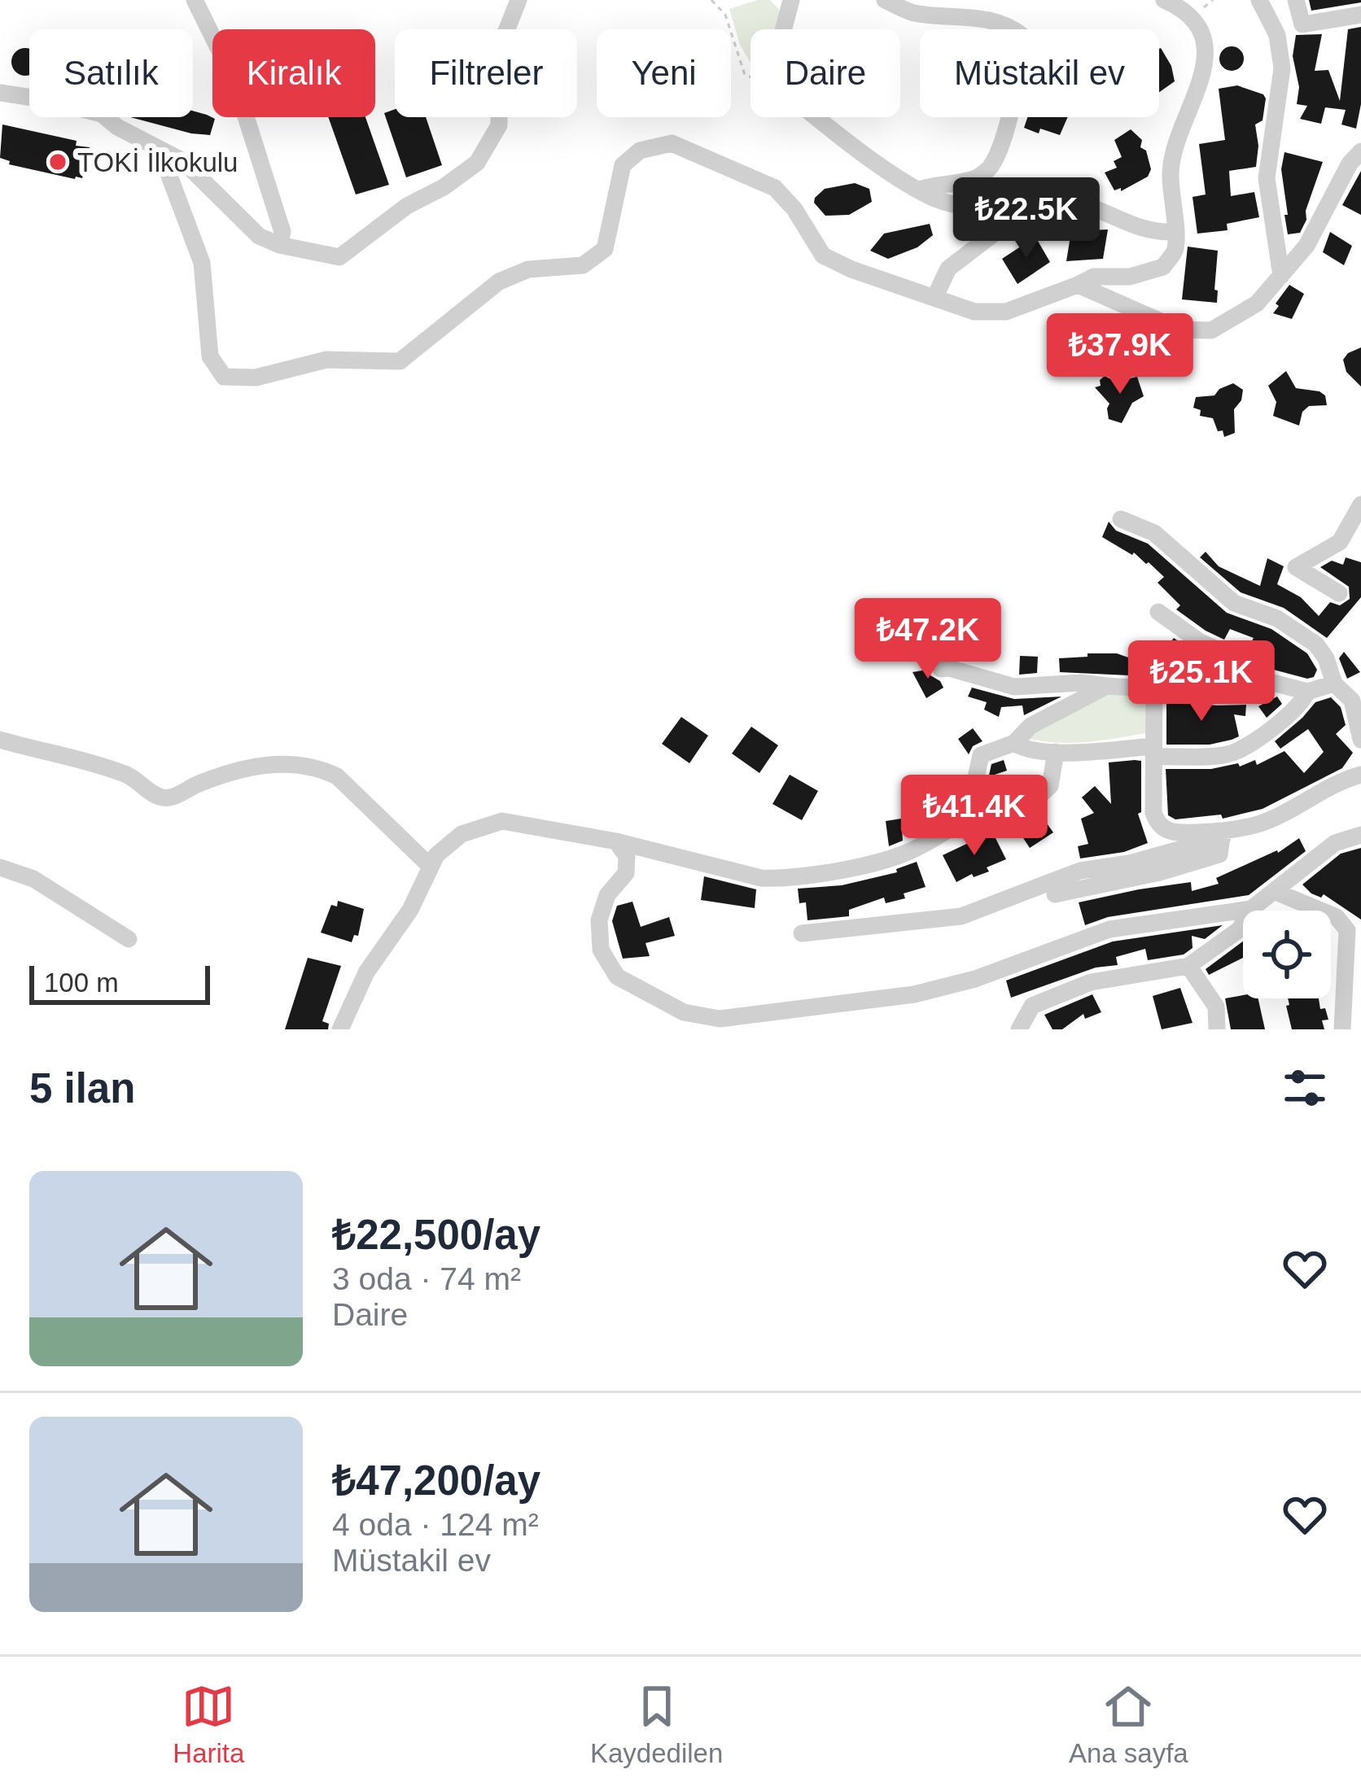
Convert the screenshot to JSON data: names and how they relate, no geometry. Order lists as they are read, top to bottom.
{
  "places": ["TOKİ İlkokulu"],
  "scale_bar": "100 m",
  "page": {
    "chip": [
      "Satılık",
      "Kiralık",
      "Filtreler",
      "Yeni",
      "Daire",
      "Müstakil ev"
    ],
    "price": [
      "₺22.5K",
      "₺37.9K",
      "₺47.2K",
      "₺25.1K",
      "₺41.4K"
    ],
    "scale": "100 m",
    "heading": "5 ilan",
    "list": [
      {
        "name": "₺22,500/ay",
        "note": "3 oda · 74 m² · Daire"
      },
      {
        "name": "₺47,200/ay",
        "note": "4 oda · 124 m² · Müstakil ev"
      }
    ],
    "tabs": ["Harita", "Kaydedilen", "Ana sayfa"]
  }
}
